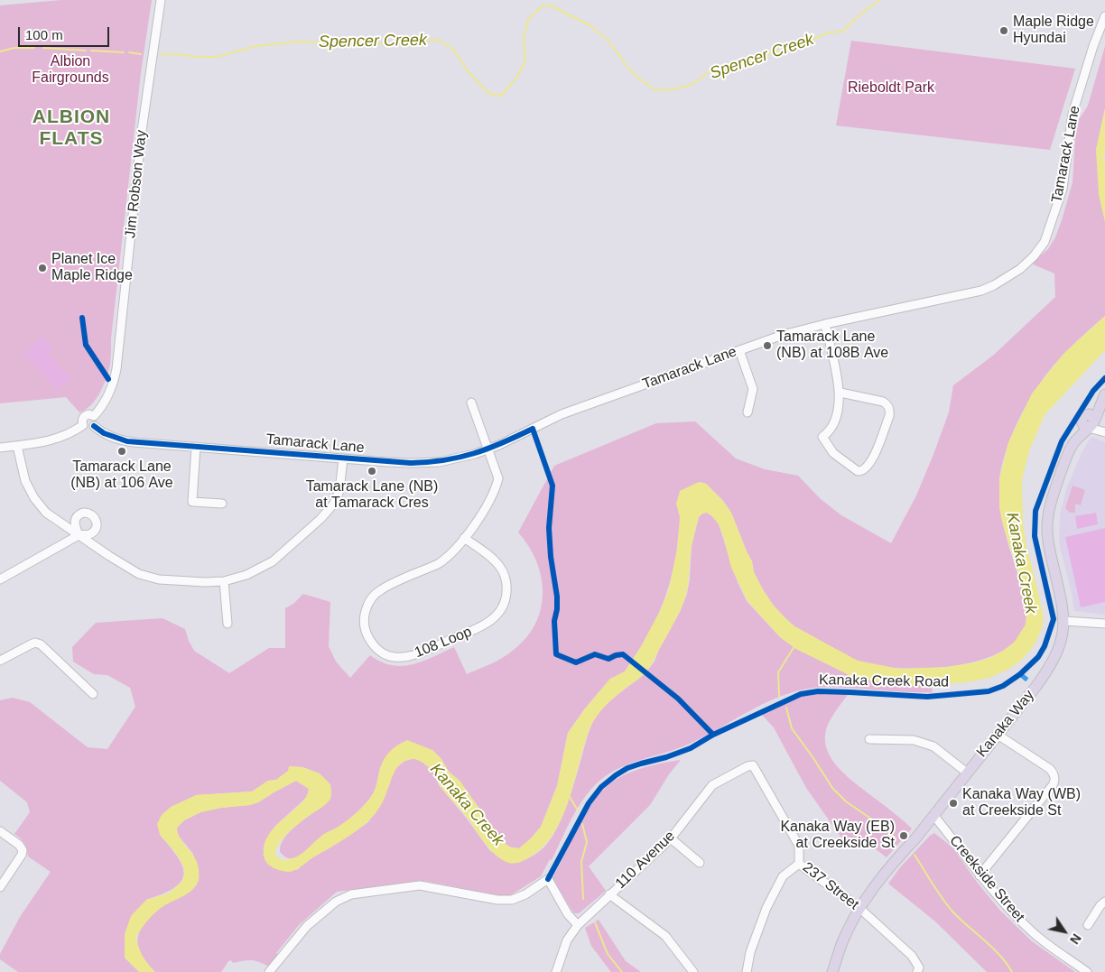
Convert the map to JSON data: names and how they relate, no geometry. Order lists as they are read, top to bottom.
{
  "streets": {
    "main road": ["Kanaka Way"],
    "street": [
      "Tamarack Lane",
      "Jim Robson Way",
      "108 Loop",
      "110 Avenue",
      "Creekside Street",
      "237 Street"
    ],
    "cycle path": ["Kanaka Creek Road"]
  },
  "crossings": [
    ["Tamarack Lane", "Jim Robson Way"],
    ["Tamarack Lane", "108 Loop"],
    ["Kanaka Way", "Creekside Street"],
    ["Kanaka Way", "237 Street"],
    ["110 Avenue", "237 Street"]
  ],
  "districts": ["ALBION FLATS"],
  "water": ["Spencer Creek", "Kanaka Creek"],
  "parks": ["Albion Fairgrounds", "Rieboldt Park"],
  "places": [
    "Maple Ridge Hyundai",
    "Planet Ice Maple Ridge",
    "Tamarack Lane (NB) at 108B Ave",
    "Tamarack Lane (NB) at 106 Ave",
    "Tamarack Lane (NB) at Tamarack Cres",
    "Kanaka Way (WB) at Creekside St",
    "Kanaka Way (EB) at Creekside St"
  ],
  "scale_bar": "100 m",
  "north": "bottom right"
}
